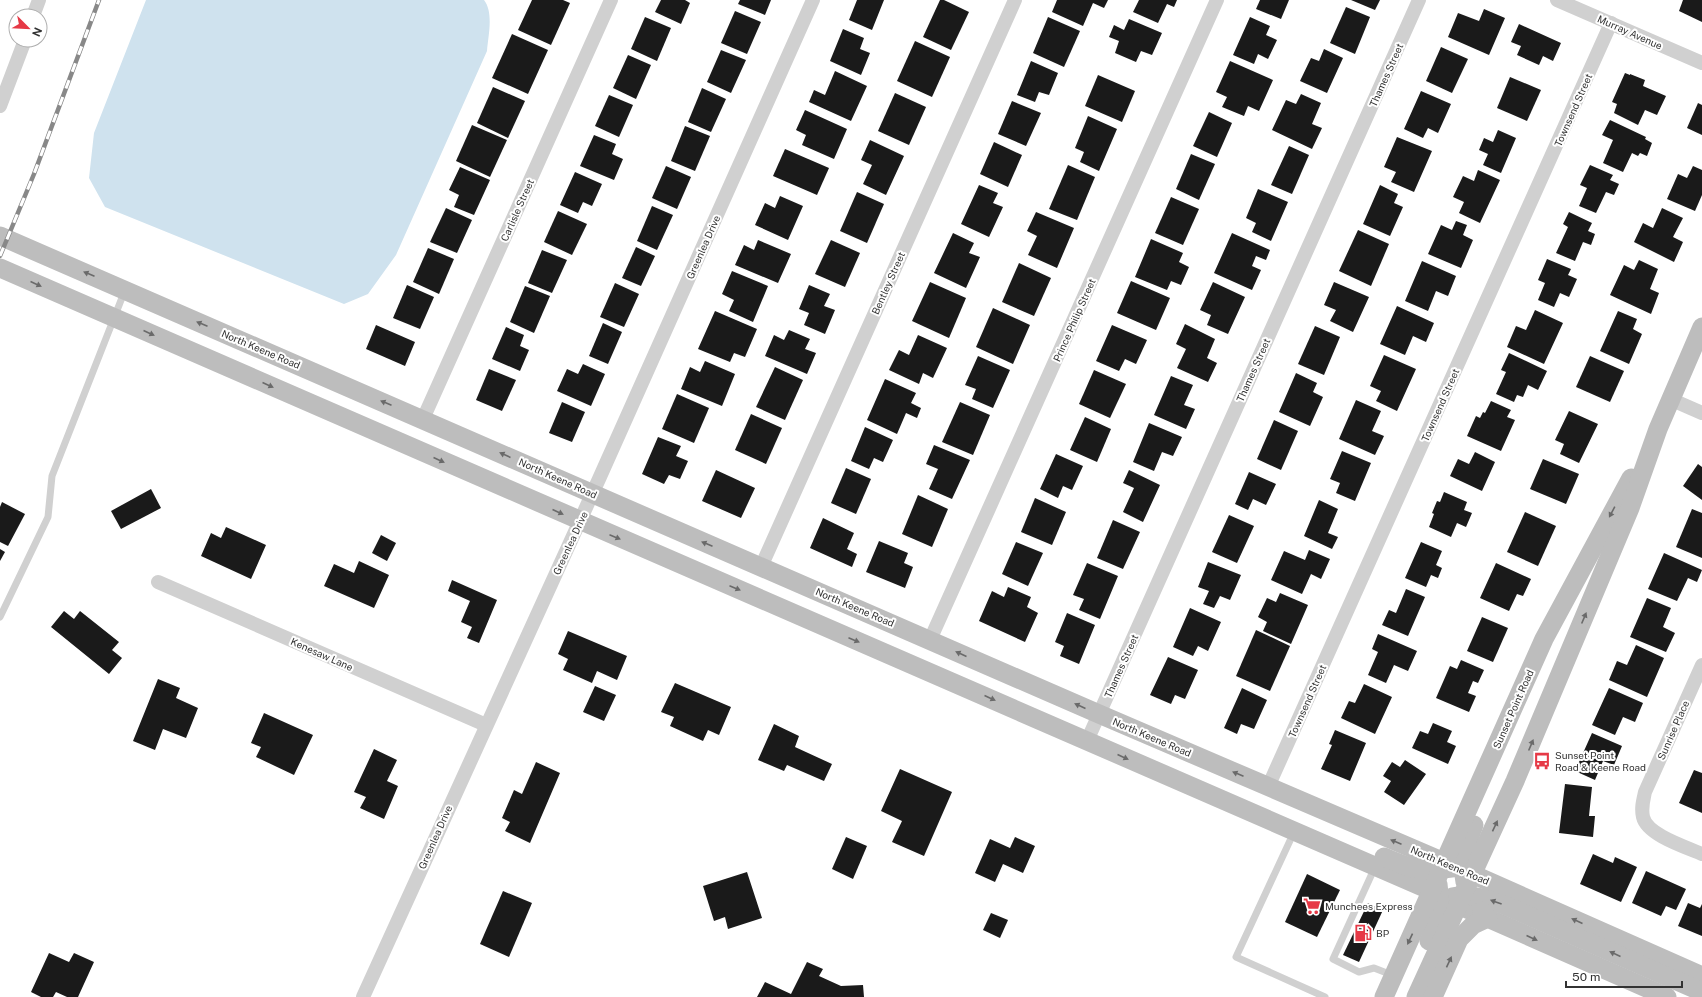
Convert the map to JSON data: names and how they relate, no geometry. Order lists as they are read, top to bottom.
{
  "streets": {
    "main road": ["North Keene Road", "Sunset Point Road"],
    "street": [
      "Murray Avenue",
      "Thames Street",
      "Townsend Street",
      "Carlisle Street",
      "Greenlea Drive",
      "Bentley Street",
      "Prince Philip Street",
      "Kenesaw Lane",
      "Sunrise Place"
    ]
  },
  "crossings": [
    ["Murray Avenue", "Townsend Street"],
    ["Thames Street", "North Keene Road"],
    ["Townsend Street", "North Keene Road"],
    ["Carlisle Street", "North Keene Road"],
    ["Greenlea Drive", "North Keene Road"],
    ["Greenlea Drive", "Kenesaw Lane"],
    ["Bentley Street", "North Keene Road"],
    ["Prince Philip Street", "North Keene Road"],
    ["North Keene Road", "Sunset Point Road"]
  ],
  "places": {
    "bus stop": ["Sunset Point Road & Keene Road"],
    "supermarket": ["Munchees Express"],
    "fuel station": ["BP"]
  },
  "scale_bar": "50 m",
  "north": "bottom right"
}
